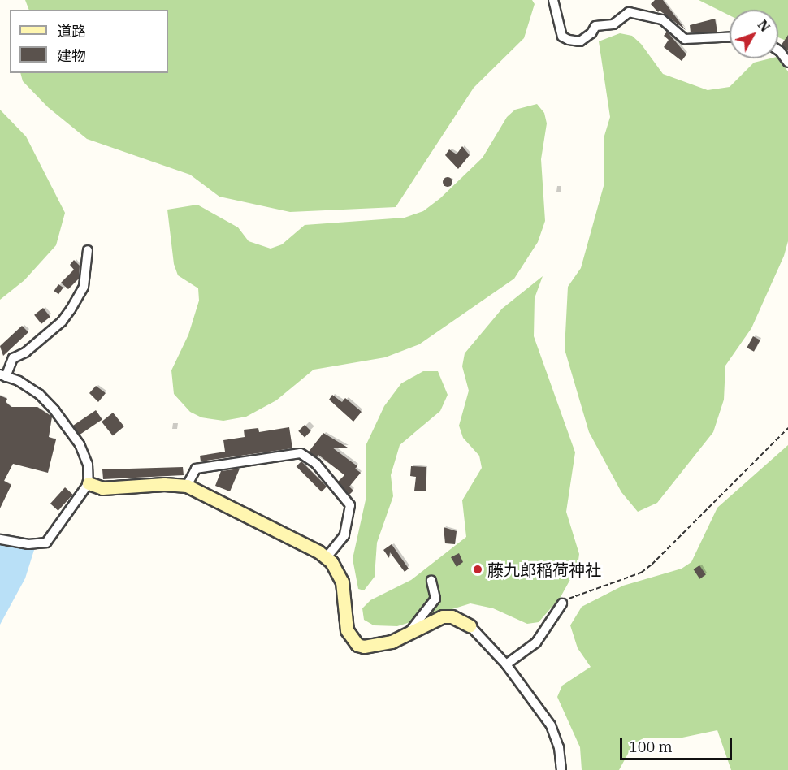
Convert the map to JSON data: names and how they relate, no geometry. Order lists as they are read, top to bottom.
{
  "places": ["藤九郎稲荷神社"],
  "legend": ["道路", "建物"],
  "scale_bar": "100 m",
  "north": "top right"
}
